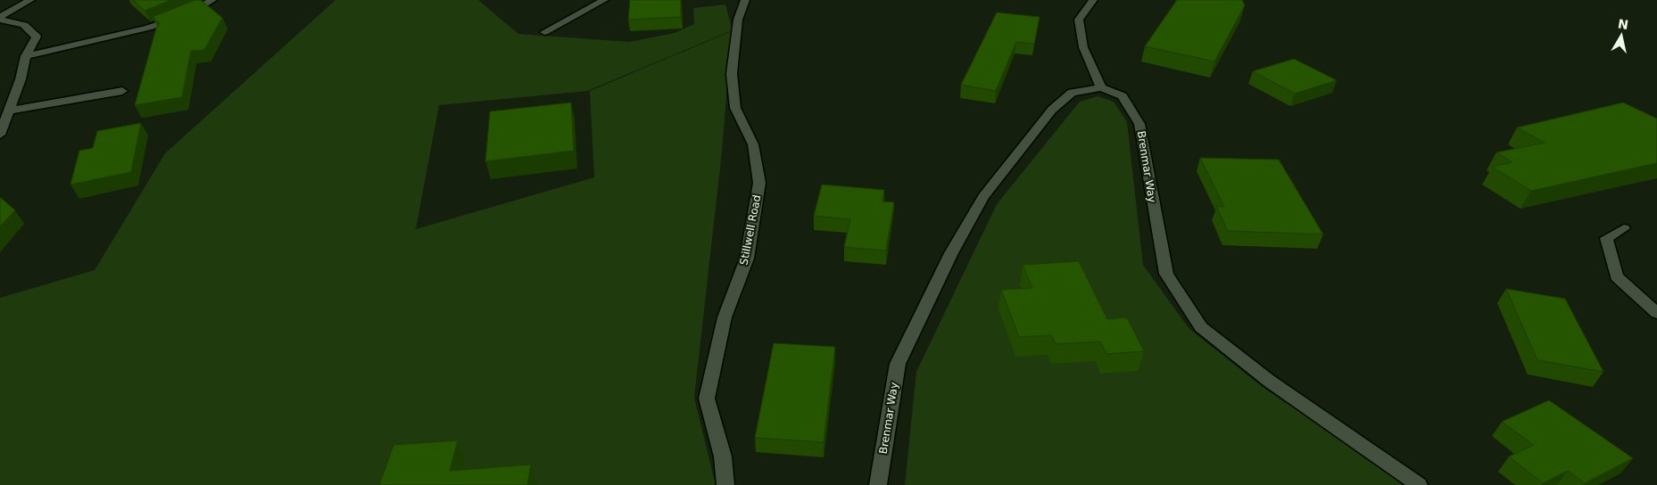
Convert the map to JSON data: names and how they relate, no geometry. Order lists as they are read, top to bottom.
{
  "streets": {
    "street": ["Brenmar Way", "Stillwell Road"]
  },
  "north": "top"
}
